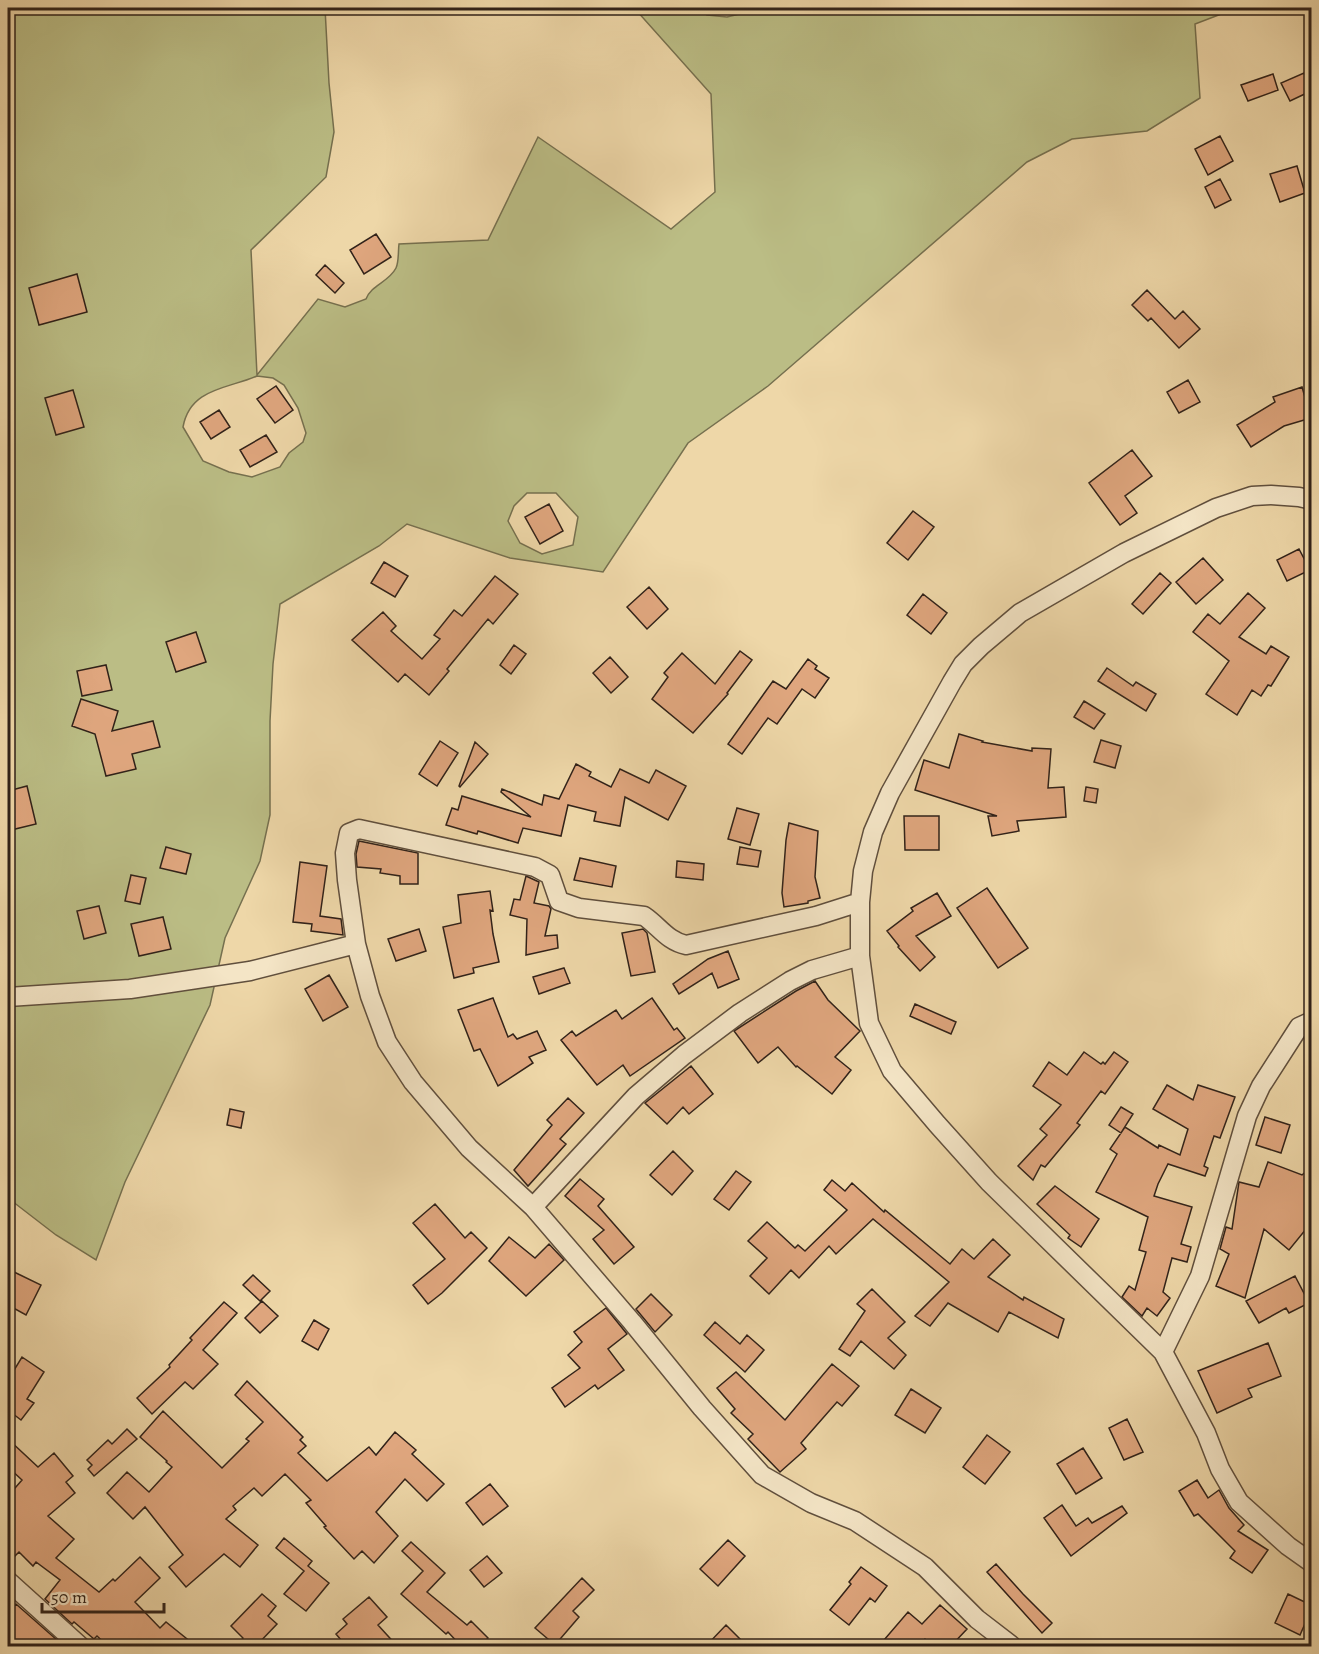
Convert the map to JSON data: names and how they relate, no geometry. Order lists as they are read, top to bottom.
{
  "scale_bar": "50 m"
}
